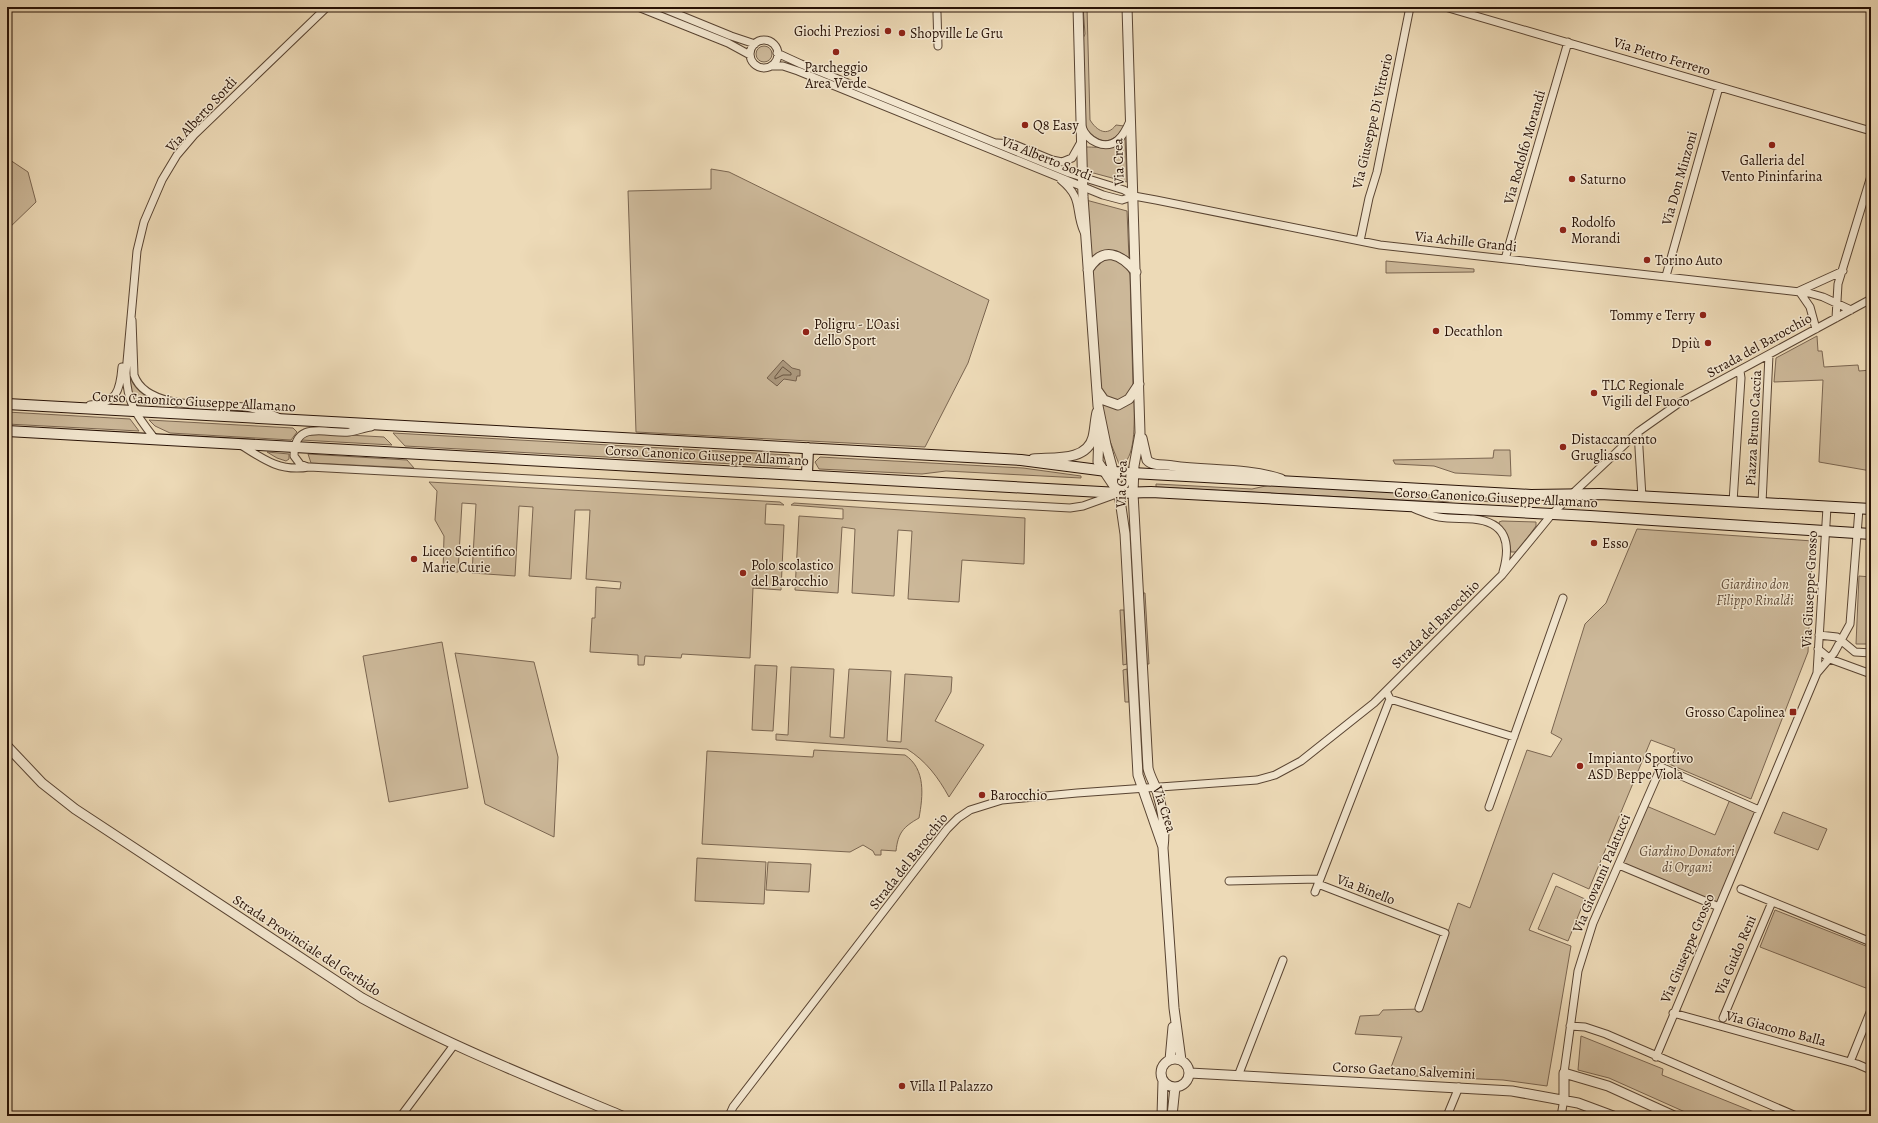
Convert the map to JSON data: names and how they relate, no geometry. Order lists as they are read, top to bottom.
{
  "streets": {
    "main road": ["Corso Canonico Giuseppe Allamano"],
    "street": [
      "Via Pietro Ferrero",
      "Via Alberto Sordi",
      "Via Giuseppe Di Vittorio",
      "Via Rodolfo Morandi",
      "Via Crea",
      "Via Don Minzoni",
      "Via Achille Grandi",
      "Strada del Barocchio",
      "Piazza Bruno Caccia",
      "Via Giuseppe Grosso",
      "Via Giovanni Palatucci",
      "Via Binello",
      "Strada Provinciale del Gerbido",
      "Via Guido Reni",
      "Via Giacomo Balla",
      "Corso Gaetano Salvemini"
    ]
  },
  "crossings": [
    ["Via Pietro Ferrero", "Via Rodolfo Morandi"],
    ["Via Pietro Ferrero", "Via Don Minzoni"],
    ["Via Alberto Sordi", "Via Crea"],
    ["Via Alberto Sordi", "Via Achille Grandi"],
    ["Via Alberto Sordi", "Corso Canonico Giuseppe Allamano"],
    ["Via Giuseppe Di Vittorio", "Via Achille Grandi"],
    ["Via Rodolfo Morandi", "Via Achille Grandi"],
    ["Via Crea", "Via Achille Grandi"],
    ["Via Crea", "Strada del Barocchio"],
    ["Via Crea", "Corso Canonico Giuseppe Allamano"],
    ["Via Crea", "Corso Gaetano Salvemini"],
    ["Via Don Minzoni", "Via Achille Grandi"],
    ["Via Achille Grandi", "Strada del Barocchio"],
    ["Strada del Barocchio", "Corso Canonico Giuseppe Allamano"],
    ["Strada del Barocchio", "Piazza Bruno Caccia"],
    ["Corso Canonico Giuseppe Allamano", "Piazza Bruno Caccia"],
    ["Corso Canonico Giuseppe Allamano", "Via Giuseppe Grosso"],
    ["Via Giuseppe Grosso", "Via Giovanni Palatucci"],
    ["Via Giuseppe Grosso", "Via Giacomo Balla"],
    ["Via Giovanni Palatucci", "Corso Gaetano Salvemini"]
  ],
  "parks": ["Giardino don Filippo Rinaldi", "Giardino Donatori di Organi"],
  "places": {
    "other": [
      "Giochi Preziosi",
      "Shopville Le Gru",
      "Parcheggio Area Verde",
      "Q8 Easy",
      "Galleria del Vento Pininfarina",
      "Saturno",
      "Rodolfo Morandi",
      "Torino Auto",
      "Tommy e Terry",
      "Decathlon",
      "Poligru - L'Oasi dello Sport",
      "Dpiù",
      "TLC Regionale Vigili del Fuoco",
      "Distaccamento Grugliasco",
      "Esso",
      "Liceo Scientifico Marie Curie",
      "Polo scolastico del Barocchio",
      "Impianto Sportivo ASD Beppe Viola",
      "Barocchio",
      "Villa Il Palazzo"
    ],
    "transit": ["Grosso Capolinea"]
  }
}
